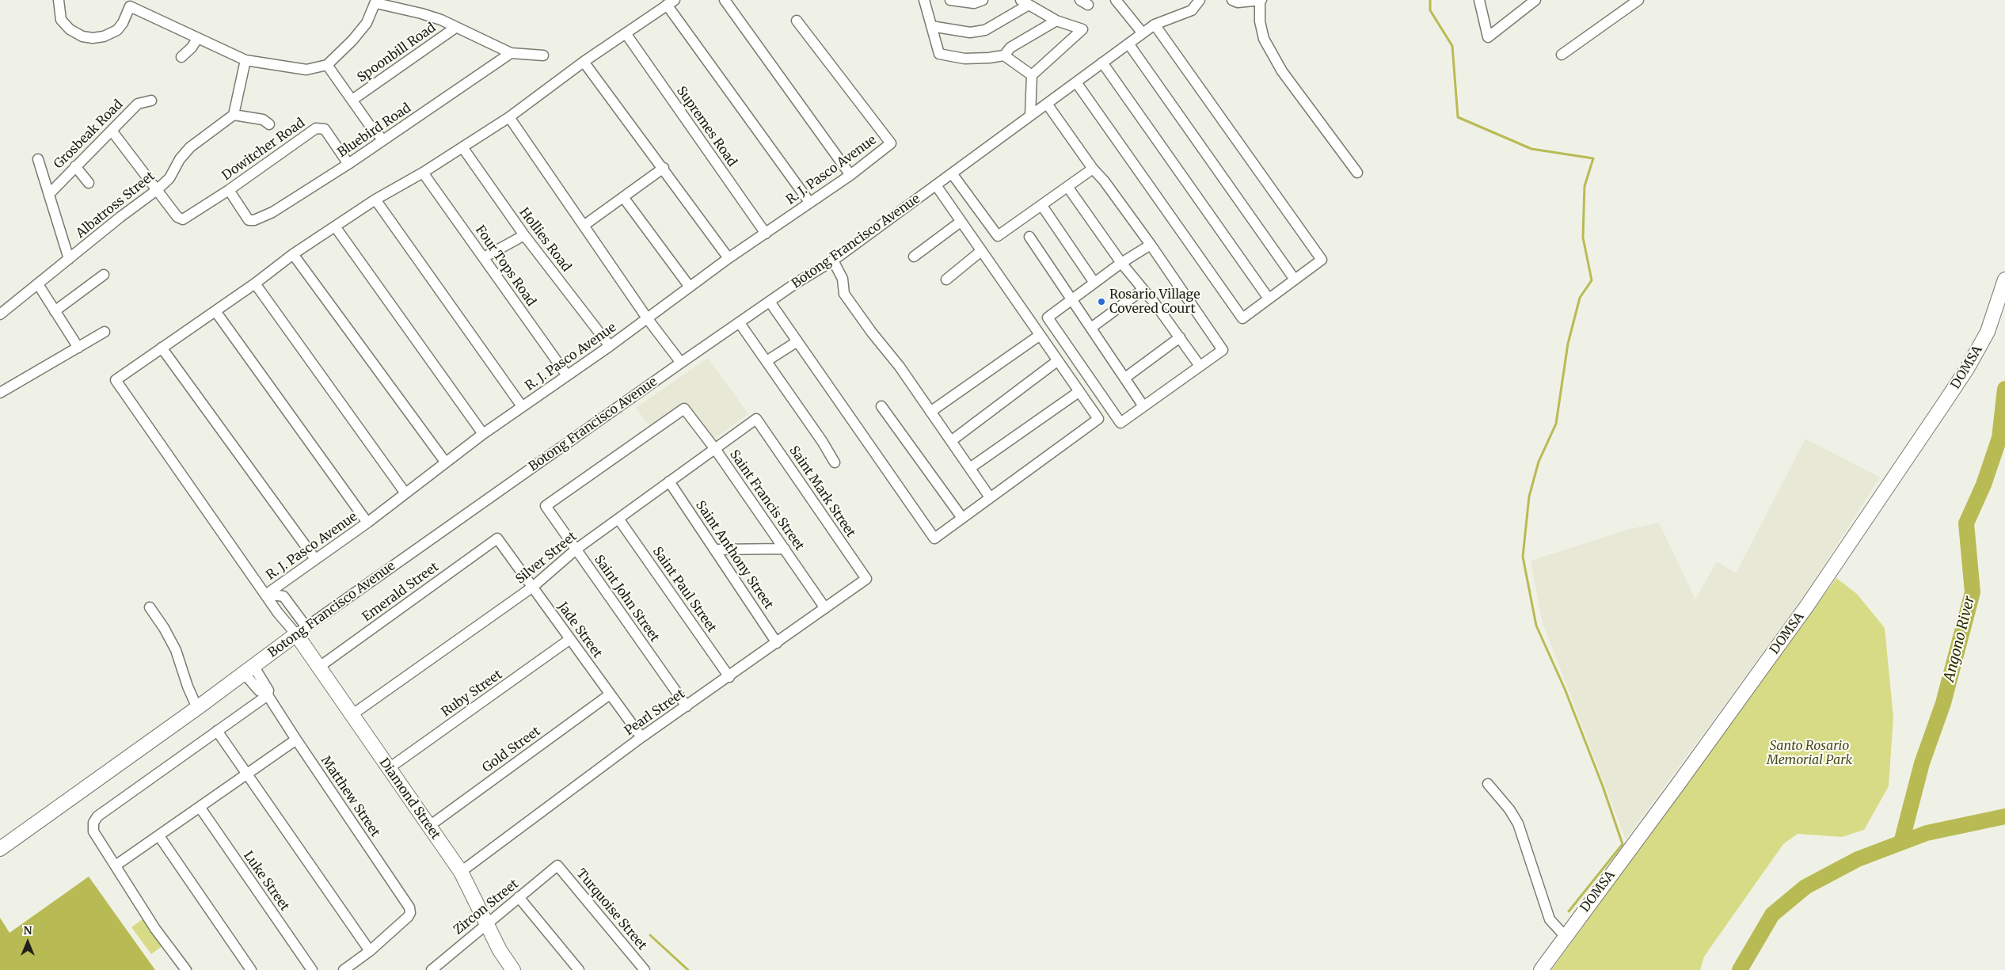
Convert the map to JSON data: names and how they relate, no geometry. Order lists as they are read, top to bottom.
{
  "streets": {
    "main road": ["Botong Francisco Avenue", "DOMSA", "Diamond Street"],
    "street": [
      "Spoonbill Road",
      "Supremes Road",
      "Bluebird Road",
      "Grosbeak Road",
      "Dowitcher Road",
      "R. J. Pasco Avenue",
      "Albatross Street",
      "Hollies Road",
      "Four Tops Road",
      "Saint Mark Street",
      "Saint Francis Street",
      "Saint Anthony Street",
      "Silver Street",
      "Saint Paul Street",
      "Emerald Street",
      "Saint John Street",
      "Jade Street",
      "Ruby Street",
      "Pearl Street",
      "Gold Street",
      "Matthew Street",
      "Luke Street",
      "Zircon Street",
      "Turquoise Street"
    ]
  },
  "crossings": [
    ["Supremes Road", "R. J. Pasco Avenue"],
    ["Bluebird Road", "Dowitcher Road"],
    ["Dowitcher Road", "Albatross Street"],
    ["R. J. Pasco Avenue", "Hollies Road"],
    ["R. J. Pasco Avenue", "Four Tops Road"],
    ["Botong Francisco Avenue", "Matthew Street"],
    ["Botong Francisco Avenue", "Diamond Street"],
    ["Saint Mark Street", "Silver Street"],
    ["Saint Mark Street", "Pearl Street"],
    ["Saint Francis Street", "Silver Street"],
    ["Saint Francis Street", "Saint John Street"],
    ["Saint Francis Street", "Pearl Street"],
    ["Saint Anthony Street", "Silver Street"],
    ["Saint Anthony Street", "Pearl Street"],
    ["Silver Street", "Saint Paul Street"],
    ["Silver Street", "Saint John Street"],
    ["Silver Street", "Jade Street"],
    ["Silver Street", "Diamond Street"],
    ["Saint Paul Street", "Pearl Street"],
    ["Emerald Street", "Jade Street"],
    ["Emerald Street", "Diamond Street"],
    ["Saint John Street", "Pearl Street"],
    ["Jade Street", "Ruby Street"],
    ["Jade Street", "Pearl Street"],
    ["Jade Street", "Gold Street"],
    ["Ruby Street", "Diamond Street"],
    ["Pearl Street", "Diamond Street"],
    ["Gold Street", "Diamond Street"],
    ["Diamond Street", "Zircon Street"],
    ["Zircon Street", "Turquoise Street"]
  ],
  "water": ["Angono River"],
  "parks": ["Santo Rosario Memorial Park"],
  "places": ["Rosario Village Covered Court"],
  "north": "top"
}
